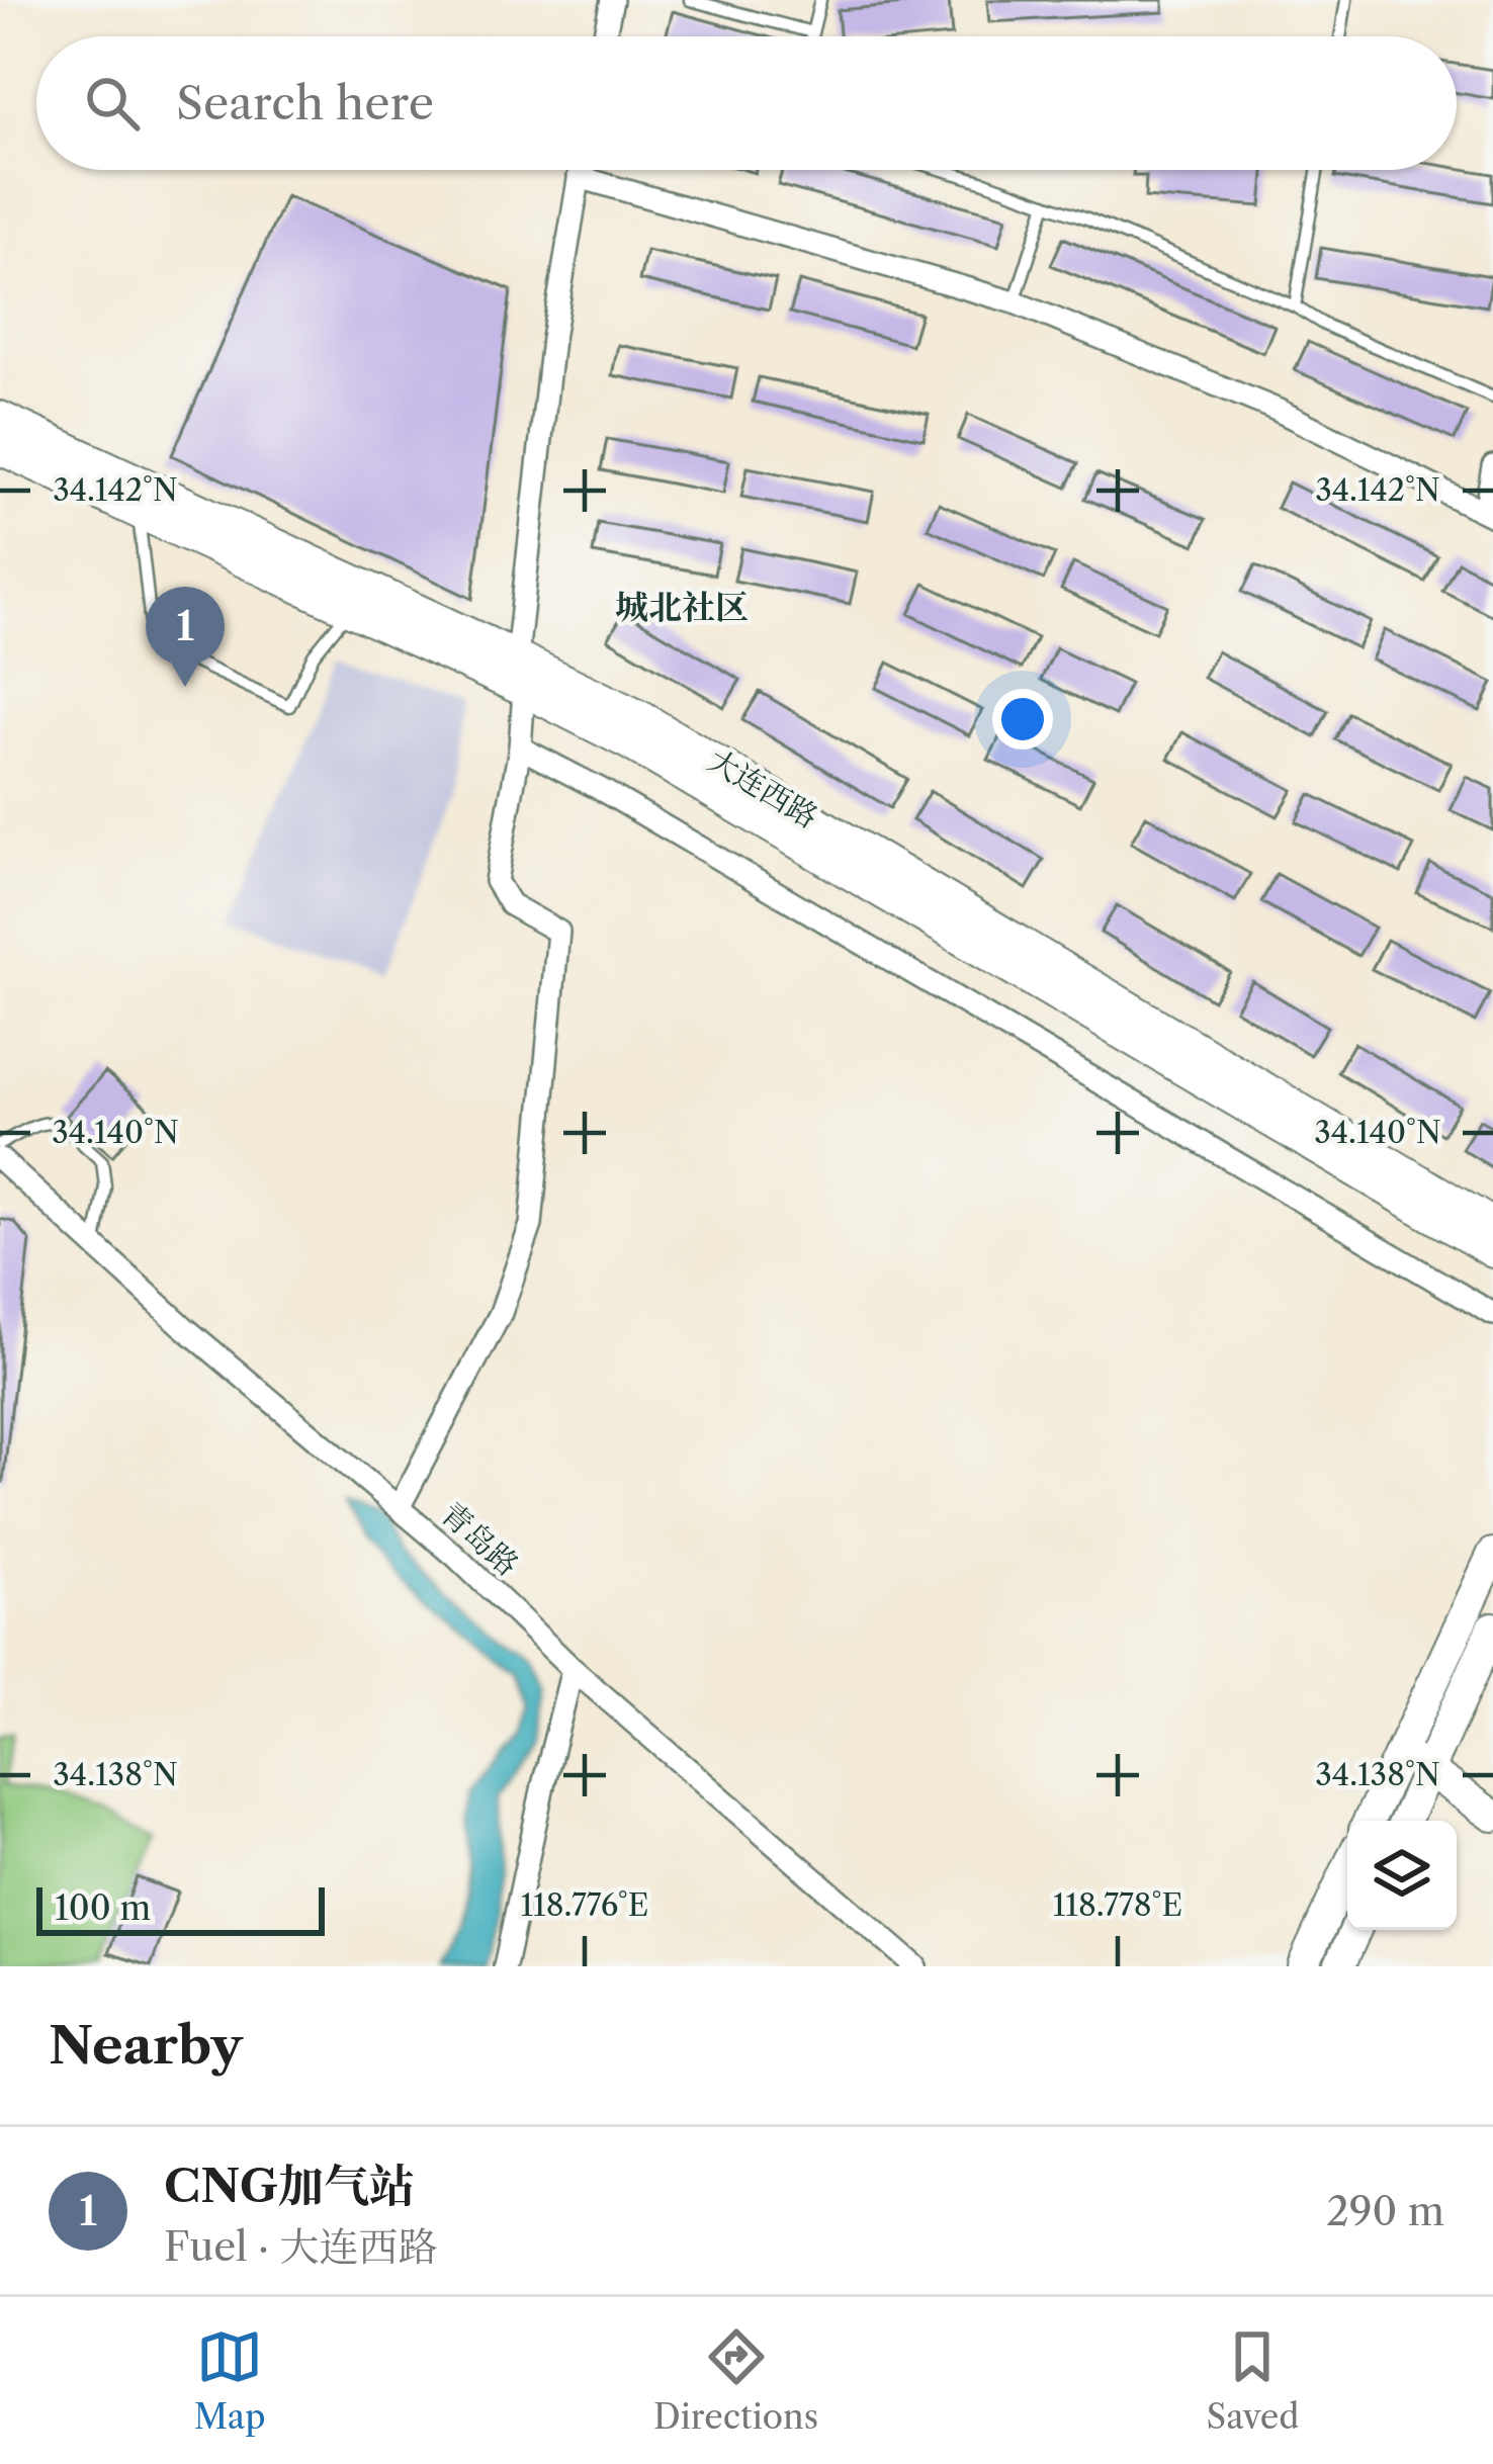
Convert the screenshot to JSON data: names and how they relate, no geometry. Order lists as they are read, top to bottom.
{
  "streets": {
    "main road": ["大连西路"],
    "street": ["青岛路"]
  },
  "districts": ["城北社区"],
  "scale_bar": "100 m",
  "page": {
    "search": "Search here",
    "pins": "1",
    "scale": "100 m",
    "heading": "Nearby",
    "list": [
      {
        "mark": "1",
        "name": "CNG加气站",
        "note": "Fuel · 大连西路",
        "value": "290 m"
      }
    ],
    "nav": ["Map", "Directions", "Saved"]
  },
  "coordinates": [
    "34.142°N",
    "34.140°N",
    "34.138°N",
    "118.776°E",
    "118.778°E"
  ]
}
